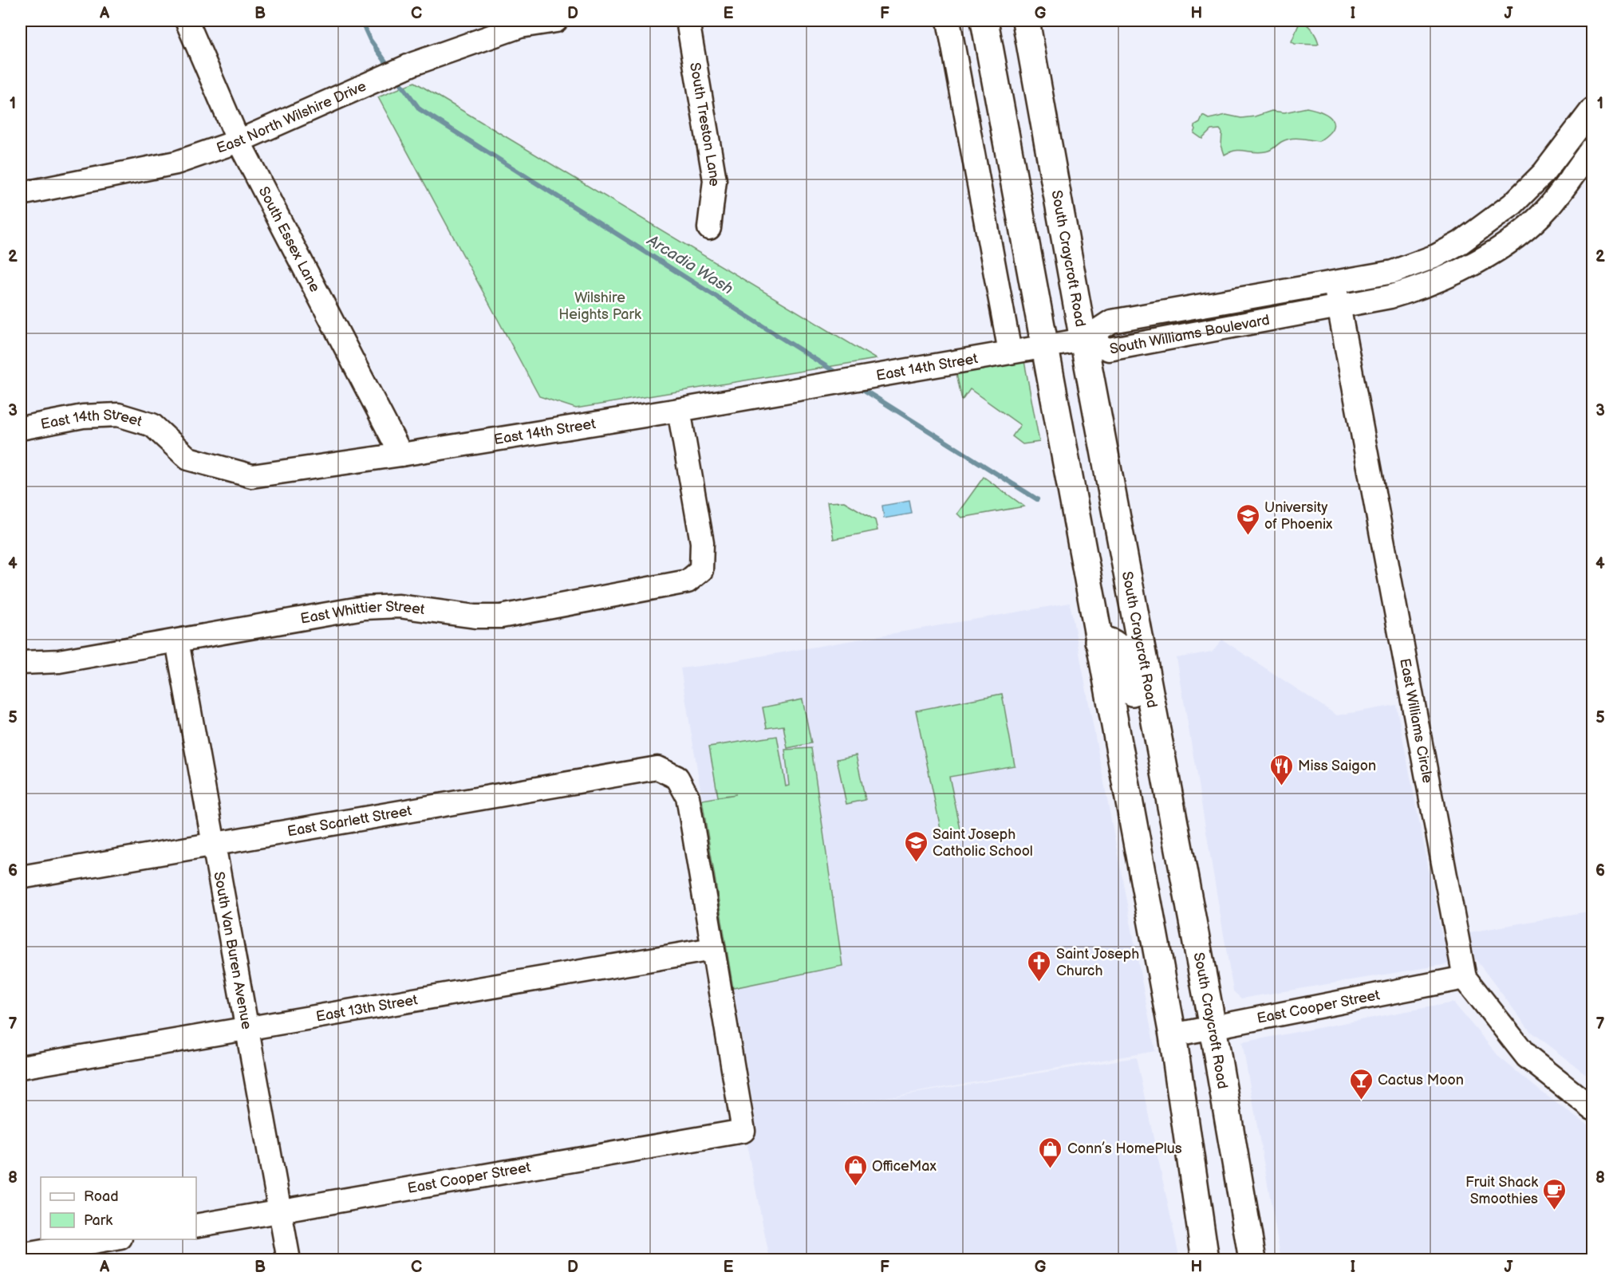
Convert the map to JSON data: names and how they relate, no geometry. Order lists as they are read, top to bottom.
{
  "streets": {
    "main road": ["South Craycroft Road"],
    "street": [
      "East North Wilshire Drive",
      "South Treston Lane",
      "South Essex Lane",
      "South Williams Boulevard",
      "East 14th Street",
      "East Whittier Street",
      "East Williams Circle",
      "East Scarlett Street",
      "South Van Buren Avenue",
      "East Cooper Street",
      "East 13th Street"
    ]
  },
  "crossings": [
    ["East North Wilshire Drive", "South Essex Lane"],
    ["South Essex Lane", "East 14th Street"],
    ["South Craycroft Road", "South Williams Boulevard"],
    ["South Craycroft Road", "East 14th Street"],
    ["South Craycroft Road", "East Cooper Street"],
    ["South Williams Boulevard", "East 14th Street"],
    ["South Williams Boulevard", "East Williams Circle"],
    ["East 14th Street", "East Whittier Street"],
    ["East Whittier Street", "South Van Buren Avenue"],
    ["East Williams Circle", "East Cooper Street"],
    ["East Scarlett Street", "South Van Buren Avenue"],
    ["East Scarlett Street", "East Cooper Street"],
    ["East Scarlett Street", "East 13th Street"],
    ["South Van Buren Avenue", "East Cooper Street"],
    ["South Van Buren Avenue", "East 13th Street"],
    ["East Cooper Street", "East 13th Street"]
  ],
  "water": ["Arcadia Wash"],
  "parks": ["Wilshire Heights Park"],
  "places": {
    "school or university": ["University of Phoenix", "Saint Joseph Catholic School"],
    "restaurant": ["Miss Saigon"],
    "church": ["Saint Joseph Church"],
    "bar": ["Cactus Moon"],
    "shop": ["Conn’s HomePlus", "OfficeMax"],
    "cafe": ["Fruit Shack Smoothies"]
  },
  "legend": ["Road", "Park"],
  "grid": {
    "columns": [
      "A",
      "B",
      "C",
      "D",
      "E",
      "F",
      "G",
      "H",
      "I",
      "J"
    ],
    "rows": [
      "1",
      "2",
      "3",
      "4",
      "5",
      "6",
      "7",
      "8"
    ]
  }
}
